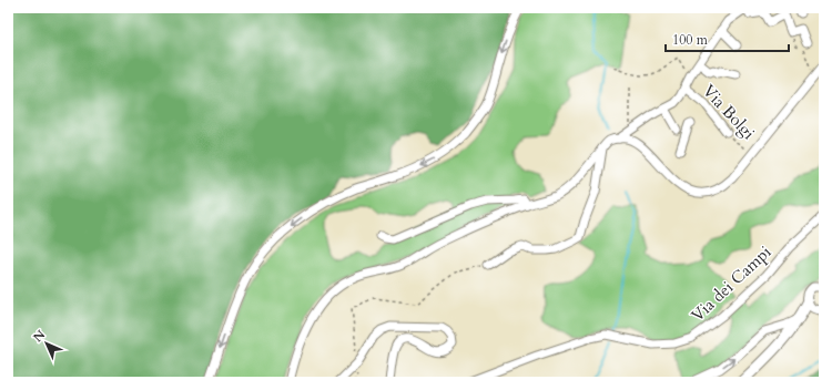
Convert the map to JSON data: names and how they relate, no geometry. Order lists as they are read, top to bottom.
{
  "streets": {
    "street": ["Via Bolgi", "Via dei Campi"]
  },
  "scale_bar": "100 m",
  "north": "top left"
}
